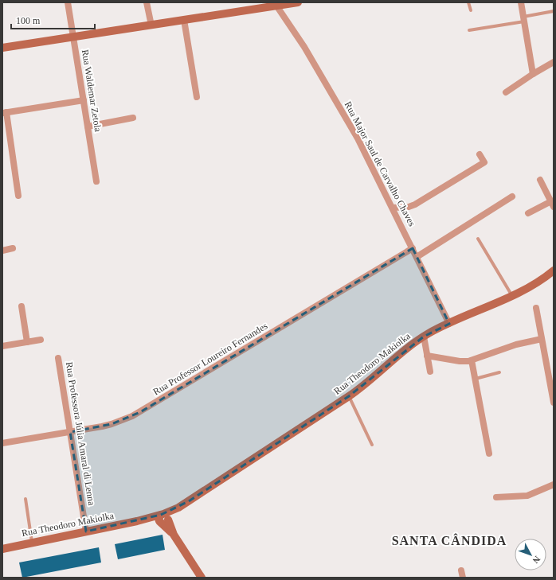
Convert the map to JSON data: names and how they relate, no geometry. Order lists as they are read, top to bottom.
{
  "streets": {
    "main road": ["Rua Theodoro Makiolka"],
    "street": [
      "Rua Waldemar Zetola",
      "Rua Major Saul de Carvalho Chaves",
      "Rua Professor Loureiro Fernandes",
      "Rua Professora Júlia Amaral di Lenna"
    ]
  },
  "crossings": [
    ["Rua Major Saul de Carvalho Chaves", "Rua Professor Loureiro Fernandes"],
    ["Rua Major Saul de Carvalho Chaves", "Rua Theodoro Makiolka"],
    ["Rua Professor Loureiro Fernandes", "Rua Professora Júlia Amaral di Lenna"],
    ["Rua Theodoro Makiolka", "Rua Professora Júlia Amaral di Lenna"]
  ],
  "districts": ["SANTA CÂNDIDA"],
  "scale_bar": "100 m",
  "north": "bottom right"
}
